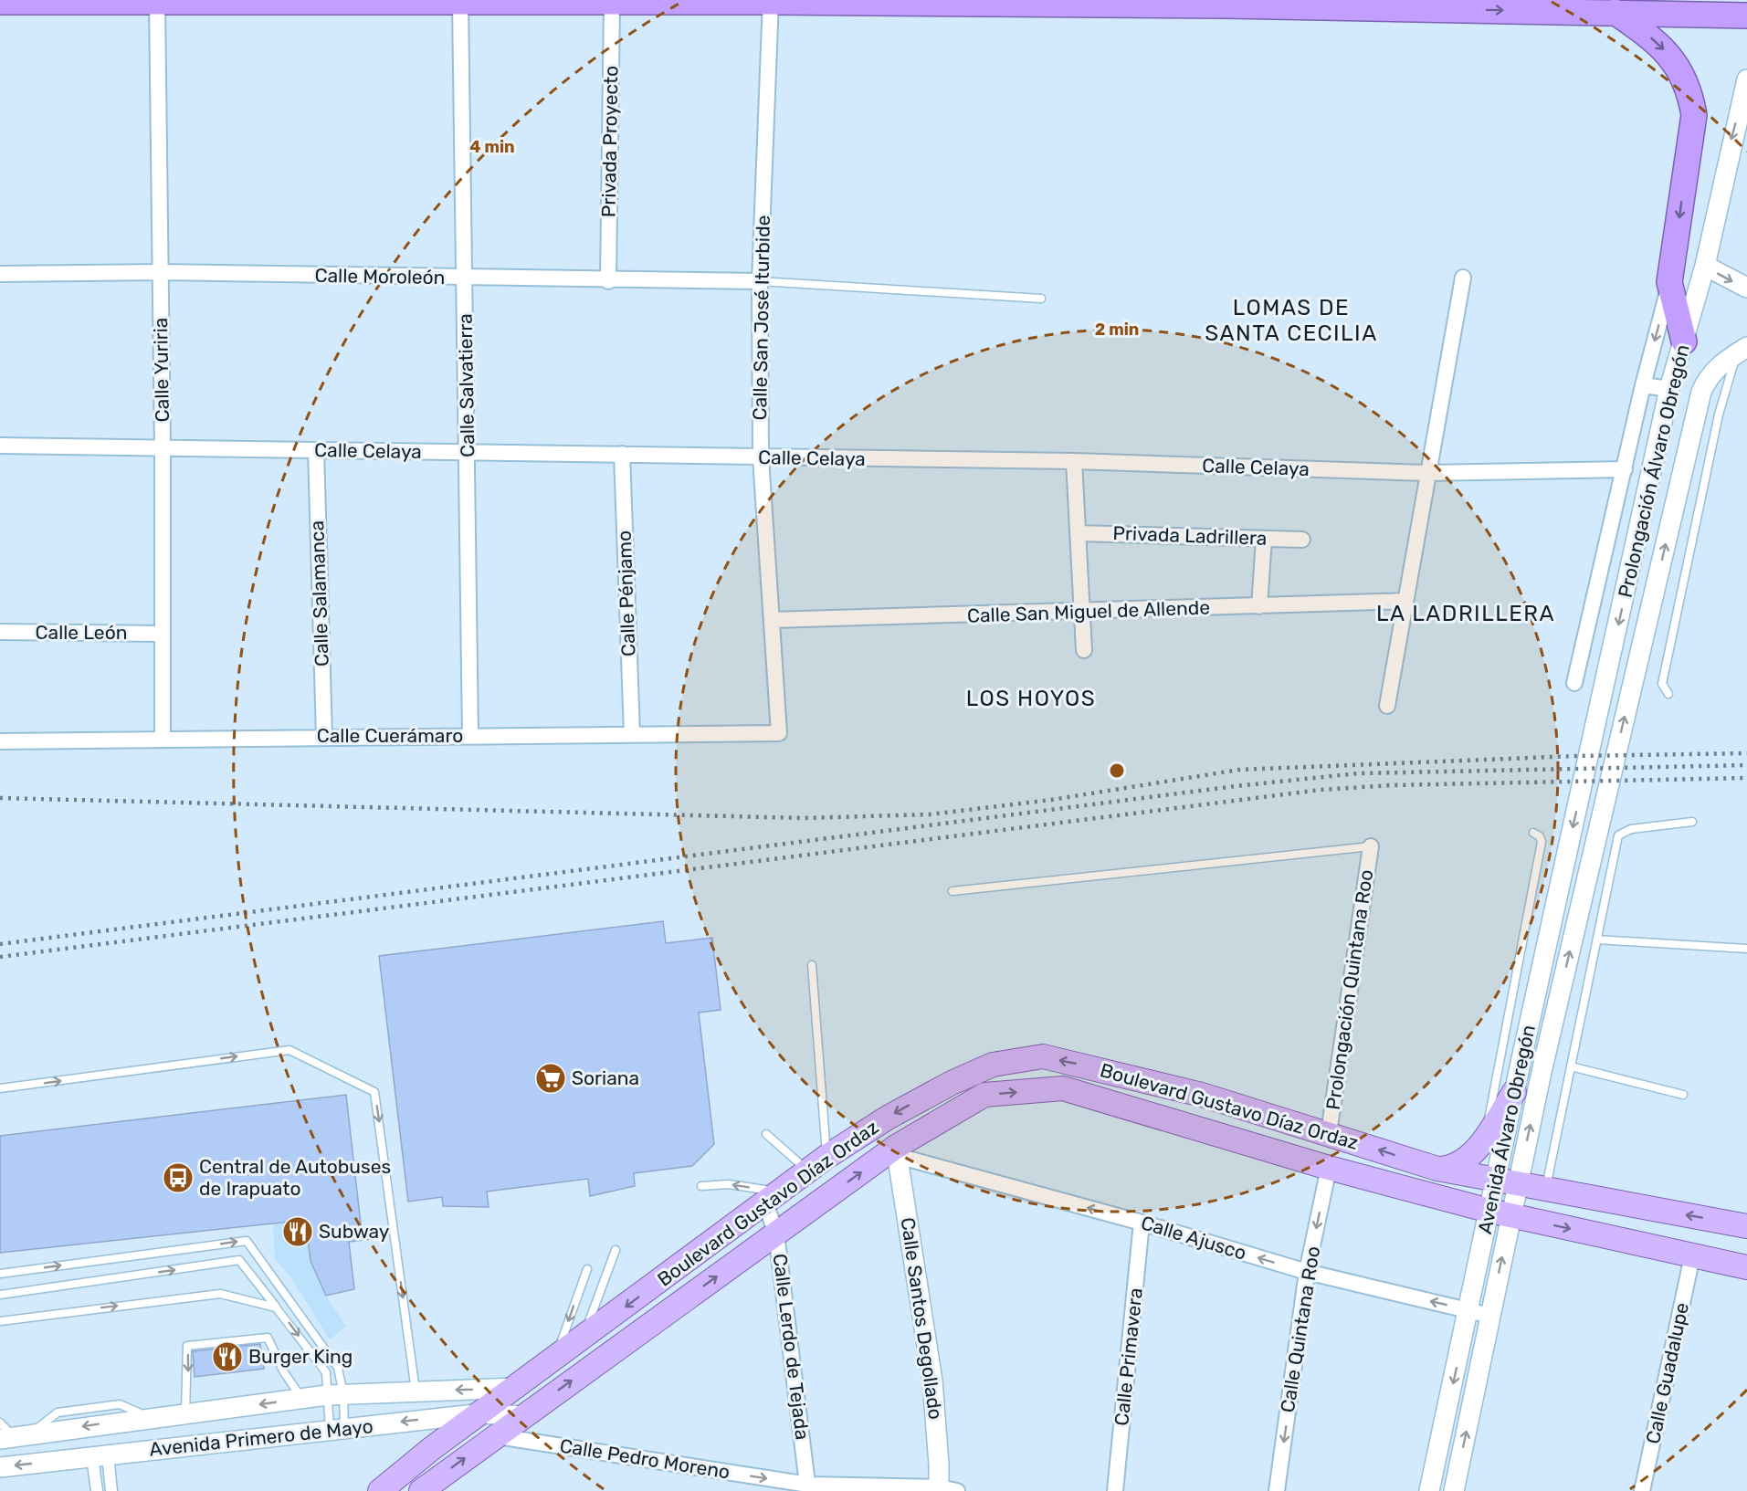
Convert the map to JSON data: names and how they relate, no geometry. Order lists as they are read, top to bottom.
{
  "streets": {
    "main road": ["Boulevard Gustavo Díaz Ordaz"],
    "street": [
      "Privada Proyecto",
      "Calle Moroleón",
      "Calle San José Iturbide",
      "Calle Yuriria",
      "Calle Salvatierra",
      "Calle Celaya",
      "Prolongación Álvaro Obregón",
      "Privada Ladrillera",
      "Calle Salamanca",
      "Calle Pénjamo",
      "Calle San Miguel de Allende",
      "Calle León",
      "Calle Cuerámaro",
      "Prolongación Quintana Roo",
      "Avenida Álvaro Obregón",
      "Calle Ajusco",
      "Calle Santos Degollado",
      "Calle Quintana Roo",
      "Calle Lerdo de Tejada",
      "Calle Primavera",
      "Calle Guadalupe",
      "Avenida Primero de Mayo",
      "Calle Pedro Moreno"
    ]
  },
  "crossings": [
    ["Privada Proyecto", "Calle Moroleón"],
    ["Calle Moroleón", "Calle San José Iturbide"],
    ["Calle Moroleón", "Calle Yuriria"],
    ["Calle Moroleón", "Calle Salvatierra"],
    ["Calle San José Iturbide", "Calle Celaya"],
    ["Calle San José Iturbide", "Calle San Miguel de Allende"],
    ["Calle San José Iturbide", "Calle Cuerámaro"],
    ["Calle Yuriria", "Calle Celaya"],
    ["Calle Yuriria", "Calle León"],
    ["Calle Yuriria", "Calle Cuerámaro"],
    ["Calle Salvatierra", "Calle Celaya"],
    ["Calle Salvatierra", "Calle Cuerámaro"],
    ["Calle Celaya", "Calle Salamanca"],
    ["Calle Celaya", "Calle Pénjamo"],
    ["Prolongación Álvaro Obregón", "Avenida Álvaro Obregón"],
    ["Calle Salamanca", "Calle Cuerámaro"],
    ["Calle Pénjamo", "Calle Cuerámaro"],
    ["Prolongación Quintana Roo", "Boulevard Gustavo Díaz Ordaz"],
    ["Boulevard Gustavo Díaz Ordaz", "Avenida Álvaro Obregón"],
    ["Boulevard Gustavo Díaz Ordaz", "Calle Ajusco"],
    ["Boulevard Gustavo Díaz Ordaz", "Calle Santos Degollado"],
    ["Boulevard Gustavo Díaz Ordaz", "Calle Quintana Roo"],
    ["Boulevard Gustavo Díaz Ordaz", "Calle Lerdo de Tejada"],
    ["Boulevard Gustavo Díaz Ordaz", "Calle Guadalupe"],
    ["Boulevard Gustavo Díaz Ordaz", "Avenida Primero de Mayo"],
    ["Boulevard Gustavo Díaz Ordaz", "Calle Pedro Moreno"],
    ["Avenida Álvaro Obregón", "Calle Ajusco"],
    ["Calle Ajusco", "Calle Santos Degollado"],
    ["Calle Ajusco", "Calle Quintana Roo"],
    ["Calle Ajusco", "Calle Primavera"],
    ["Calle Santos Degollado", "Calle Pedro Moreno"],
    ["Calle Lerdo de Tejada", "Calle Pedro Moreno"]
  ],
  "one_way": ["Calle Ajusco", "Calle Quintana Roo", "Calle Pedro Moreno"],
  "districts": ["LOMAS DE SANTA CECILIA", "LA LADRILLERA", "LOS HOYOS"],
  "places": {
    "supermarket": ["Soriana"],
    "bus stop": ["Central de Autobuses de Irapuato"],
    "restaurant": ["Subway", "Burger King"]
  },
  "rings": ["4 min", "2 min"]
}
